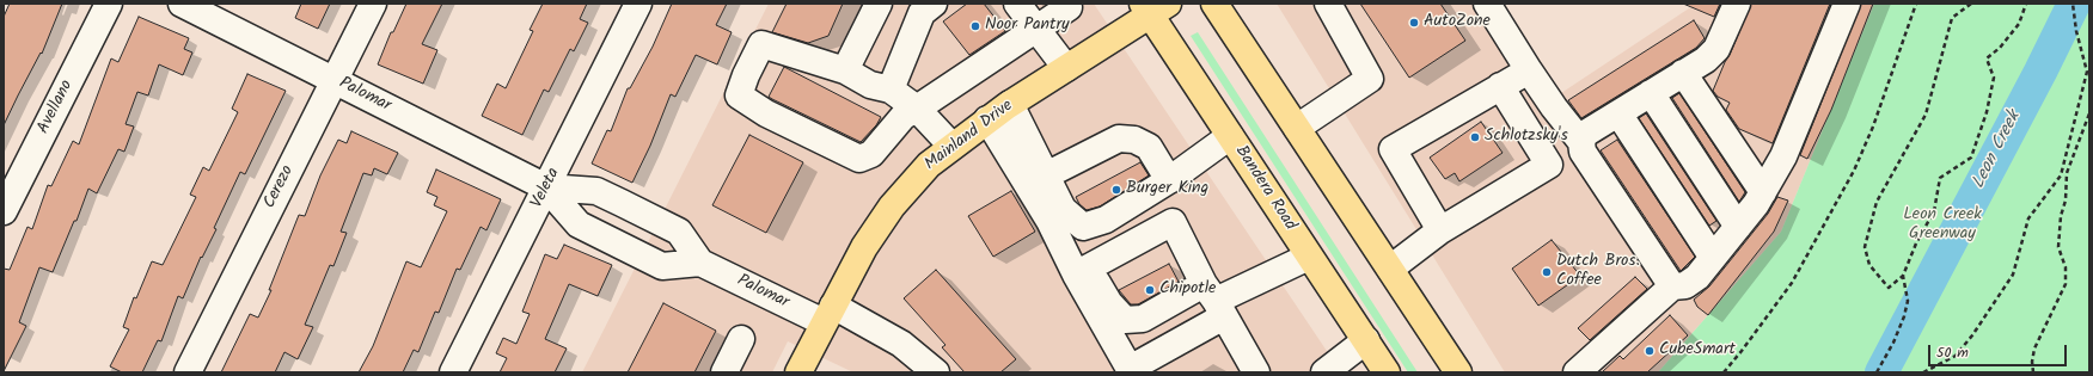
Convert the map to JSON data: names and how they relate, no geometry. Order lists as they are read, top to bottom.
{
  "streets": {
    "main road": ["Mainland Drive", "Bandera Road"],
    "street": [
      "Palomar",
      "Avellano",
      "Cerezo",
      "Veleta"
    ]
  },
  "crossings": [
    ["Palomar", "Mainland Drive"],
    ["Palomar", "Cerezo"],
    ["Palomar", "Veleta"],
    ["Mainland Drive", "Bandera Road"]
  ],
  "water": ["Leon Creek"],
  "parks": ["Leon Creek Greenway"],
  "places": [
    "AutoZone",
    "Noor Pantry",
    "Schlotzsky's",
    "Burger King",
    "Dutch Bros. Coffee",
    "Chipotle",
    "CubeSmart"
  ],
  "scale_bar": "50 m"
}
